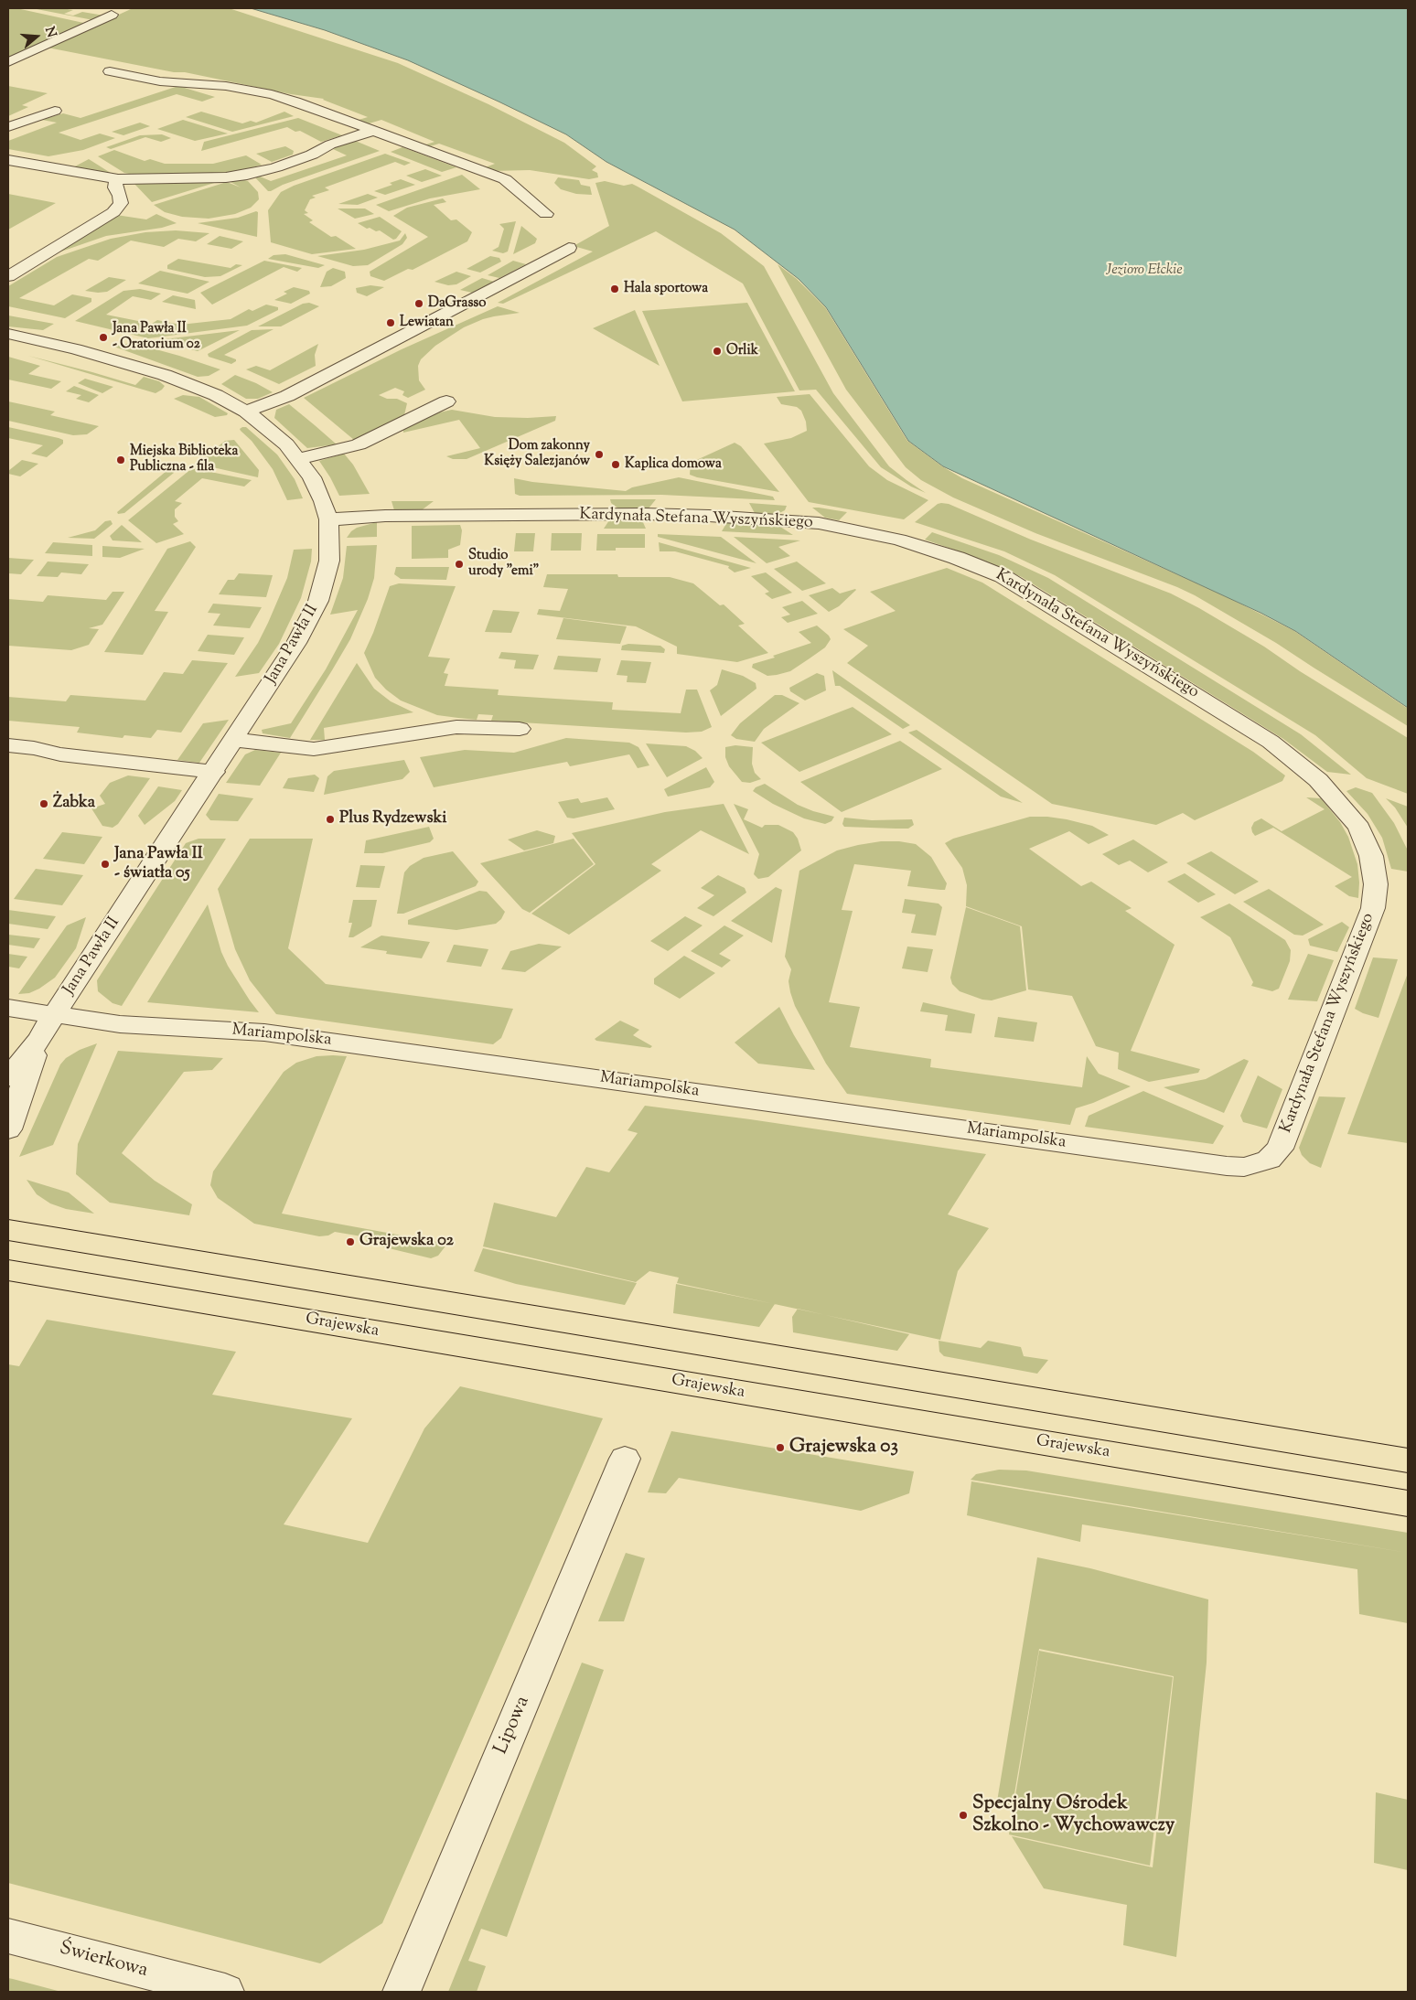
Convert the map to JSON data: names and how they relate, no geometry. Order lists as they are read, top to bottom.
{
  "streets": {
    "main road": ["Grajewska"],
    "street": [
      "Kardynała Stefana Wyszyńskiego",
      "Jana Pawła II",
      "Mariampolska",
      "Lipowa",
      "Świerkowa"
    ]
  },
  "crossings": [
    ["Kardynała Stefana Wyszyńskiego", "Jana Pawła II"],
    ["Kardynała Stefana Wyszyńskiego", "Mariampolska"],
    ["Jana Pawła II", "Mariampolska"]
  ],
  "water": ["Jezioro Ełckie"],
  "places": [
    "Hala sportowa",
    "DaGrasso",
    "Lewiatan",
    "Jana Pawła II - Oratorium 02",
    "Orlik",
    "Dom zakonny Księży Salezjanów",
    "Miejska Biblioteka Publiczna - fila",
    "Kaplica domowa",
    "Studio urody \"emi\"",
    "Żabka",
    "Plus Rydzewski",
    "Jana Pawła II - światła 05",
    "Grajewska 02",
    "Grajewska 03",
    "Specjalny Ośrodek Szkolno - Wychowawczy"
  ],
  "north": "right"
}
